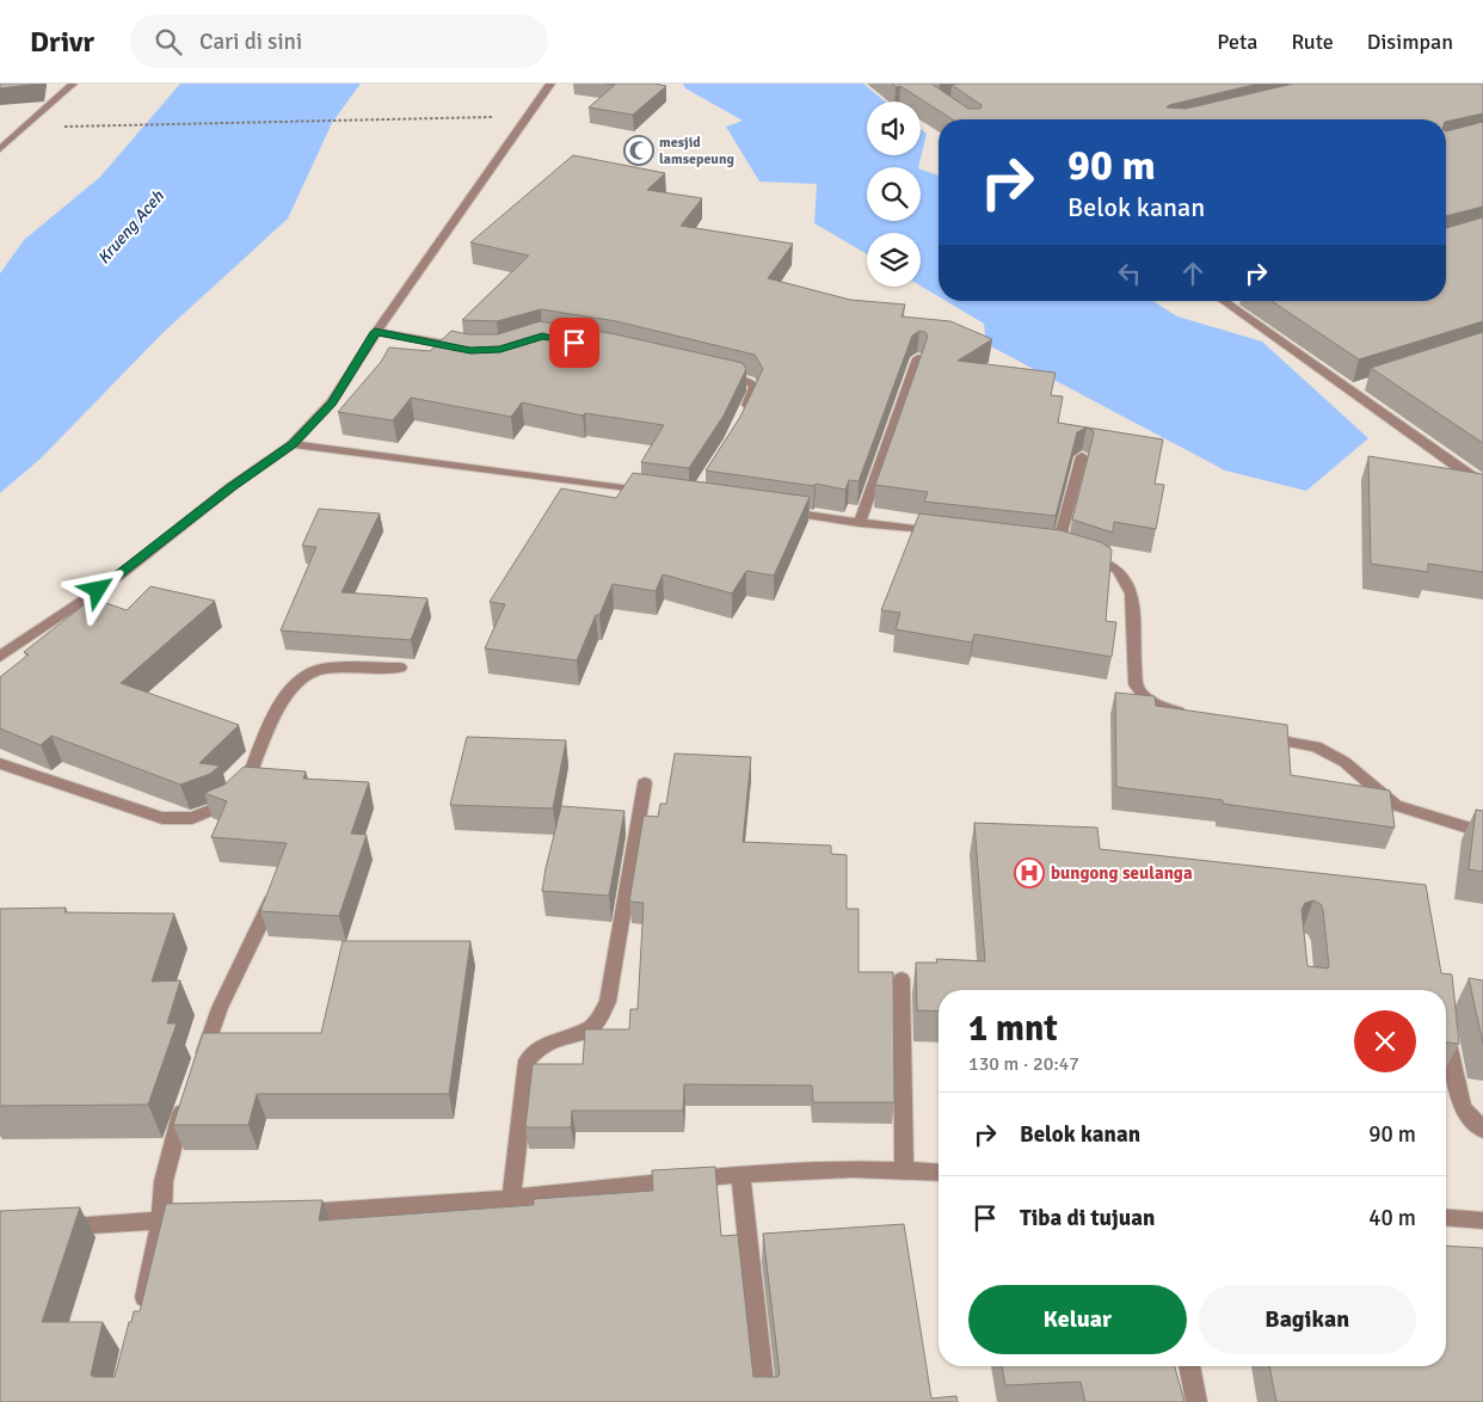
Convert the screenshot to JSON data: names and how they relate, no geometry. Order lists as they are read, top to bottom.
{
  "water": ["Krueng Aceh"],
  "places": {
    "mosque": ["mesjid lamsepeung"],
    "hospital": ["bungong seulanga"]
  },
  "page": {
    "header": "Drivr",
    "search": "Cari di sini",
    "nav": ["Peta", "Rute", "Disimpan"],
    "turn": ["90 m", "Belok kanan"],
    "heading": ["1 mnt", "130 m · 20:47"],
    "list": [
      {
        "name": "Belok kanan",
        "value": "90 m"
      },
      {
        "name": "Tiba di tujuan",
        "value": "40 m"
      }
    ],
    "buttons": ["Keluar", "Bagikan"]
  }
}
